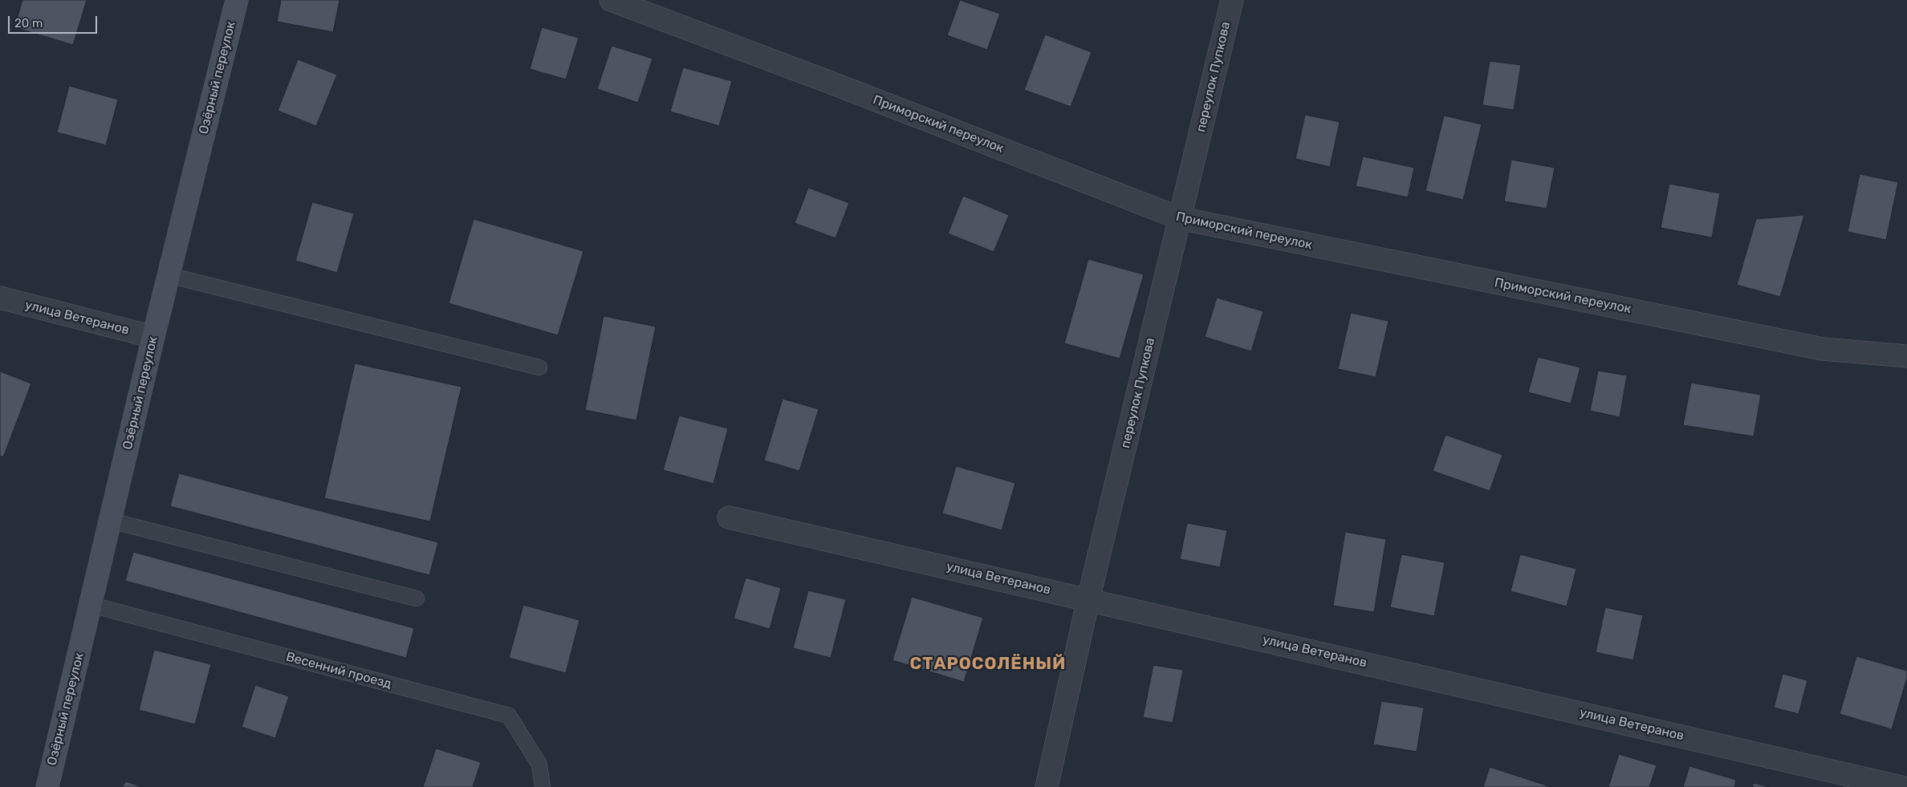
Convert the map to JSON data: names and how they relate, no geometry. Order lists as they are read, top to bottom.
{
  "streets": {
    "street": [
      "переулок Пупкова",
      "Озёрный переулок",
      "Приморский переулок",
      "улица Ветеранов"
    ],
    "lane": ["Весенний проезд"]
  },
  "crossings": [
    ["переулок Пупкова", "Приморский переулок"],
    ["переулок Пупкова", "улица Ветеранов"],
    ["Озёрный переулок", "улица Ветеранов"],
    ["Озёрный переулок", "Весенний проезд"]
  ],
  "districts": ["СТАРОCОЛЁНЫЙ"],
  "scale_bar": "20 m"
}
